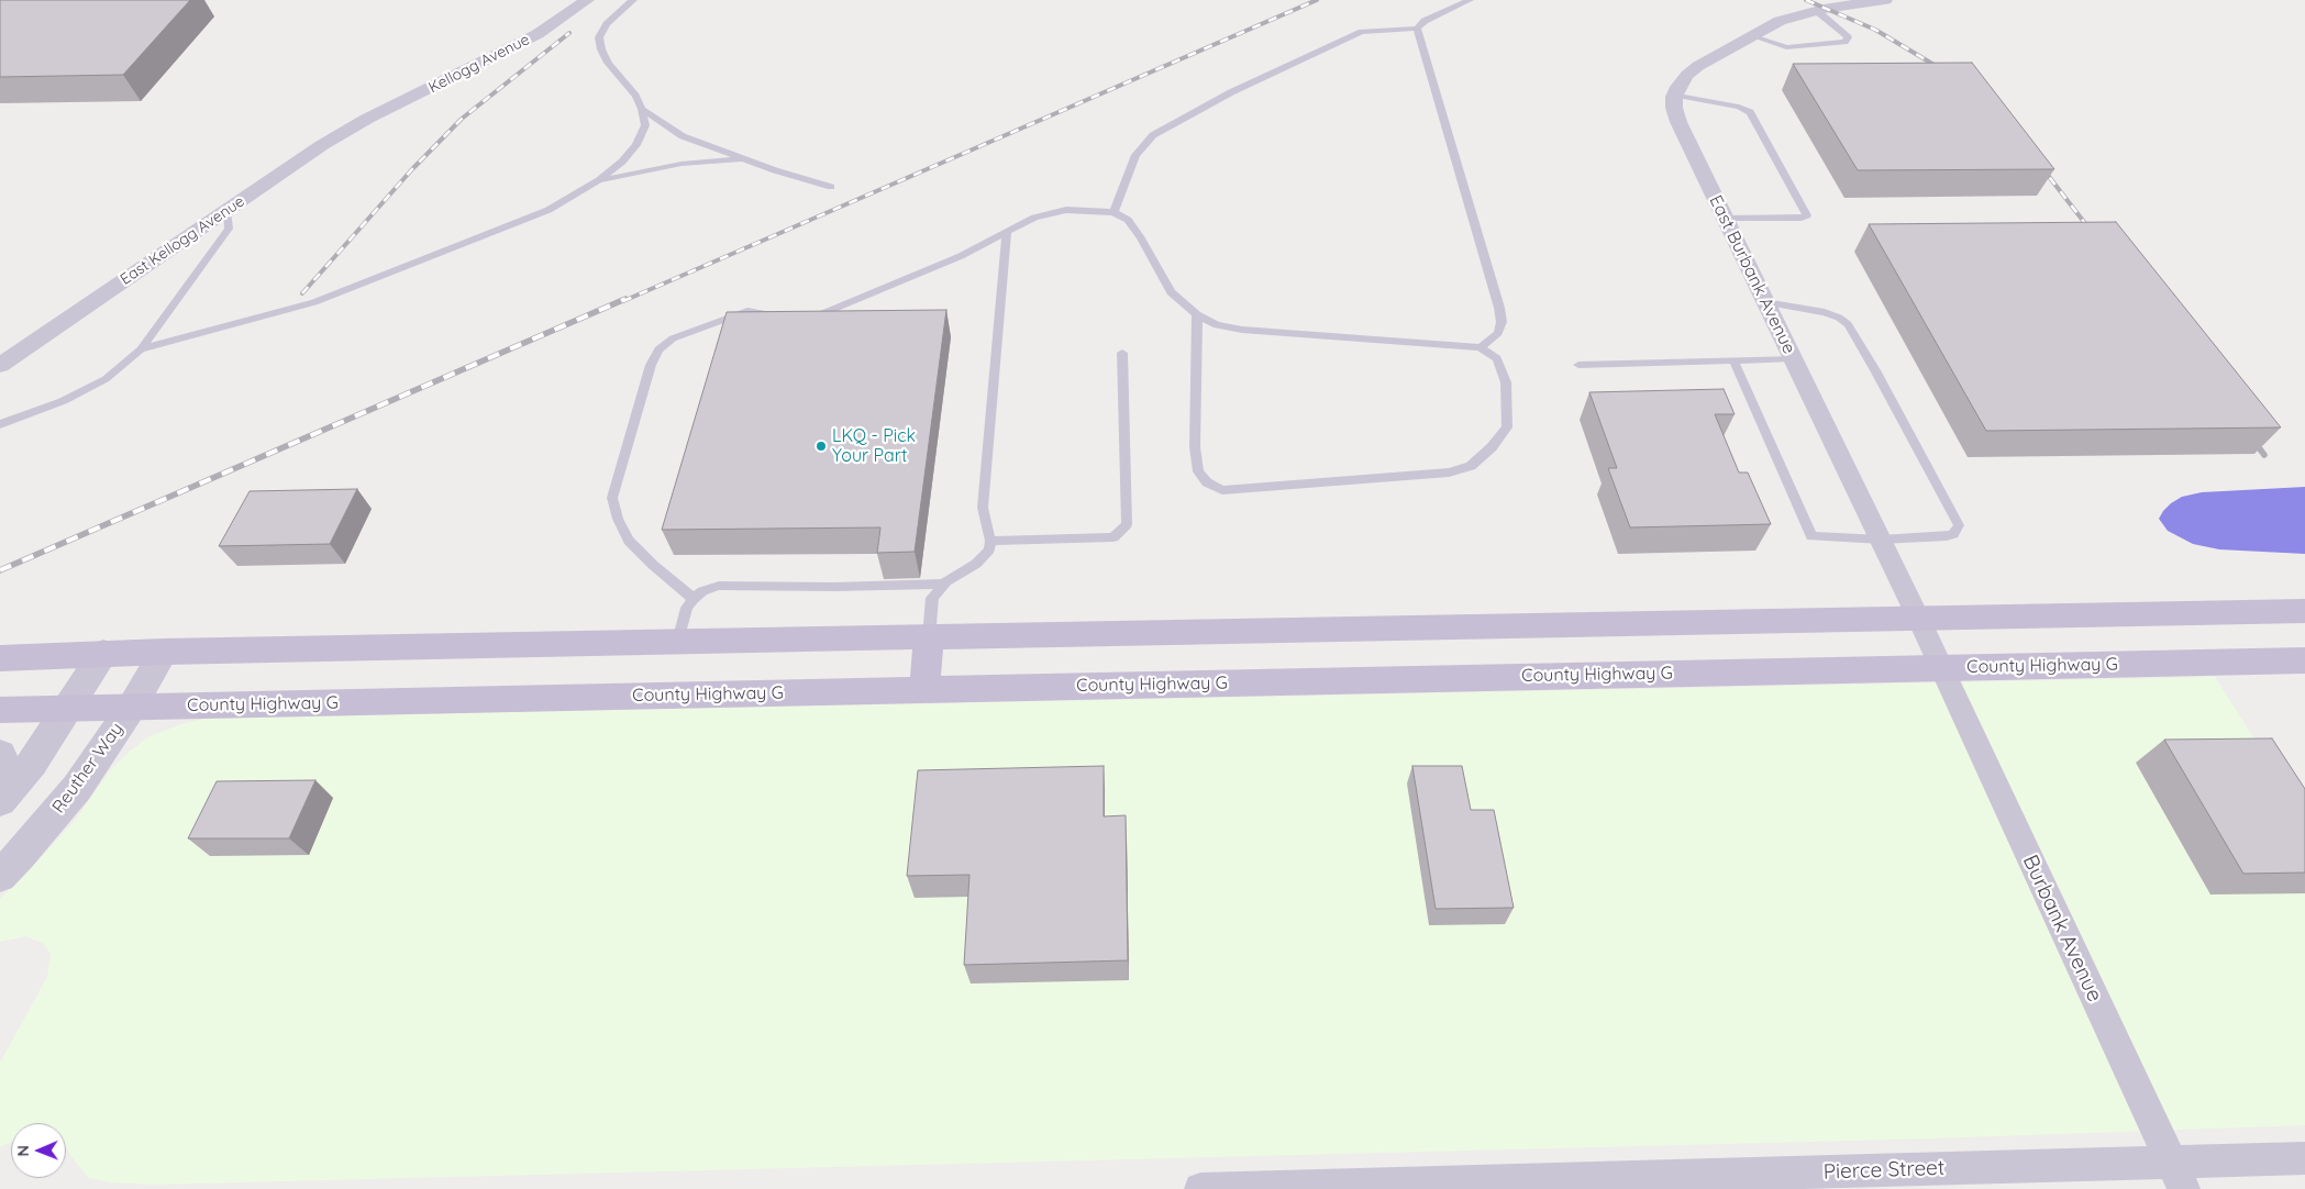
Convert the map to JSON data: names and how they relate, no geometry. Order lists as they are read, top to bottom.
{
  "streets": {
    "main road": ["County Highway G"],
    "street": [
      "Kellogg Avenue",
      "East Kellogg Avenue",
      "East Burbank Avenue",
      "Reuther Way",
      "Burbank Avenue",
      "Pierce Street"
    ]
  },
  "crossings": [
    ["Kellogg Avenue", "East Kellogg Avenue"],
    ["East Burbank Avenue", "County Highway G"],
    ["East Burbank Avenue", "Burbank Avenue"],
    ["County Highway G", "Reuther Way"],
    ["County Highway G", "Burbank Avenue"],
    ["Burbank Avenue", "Pierce Street"]
  ],
  "places": ["LKQ - Pick Your Part"],
  "north": "left"
}
